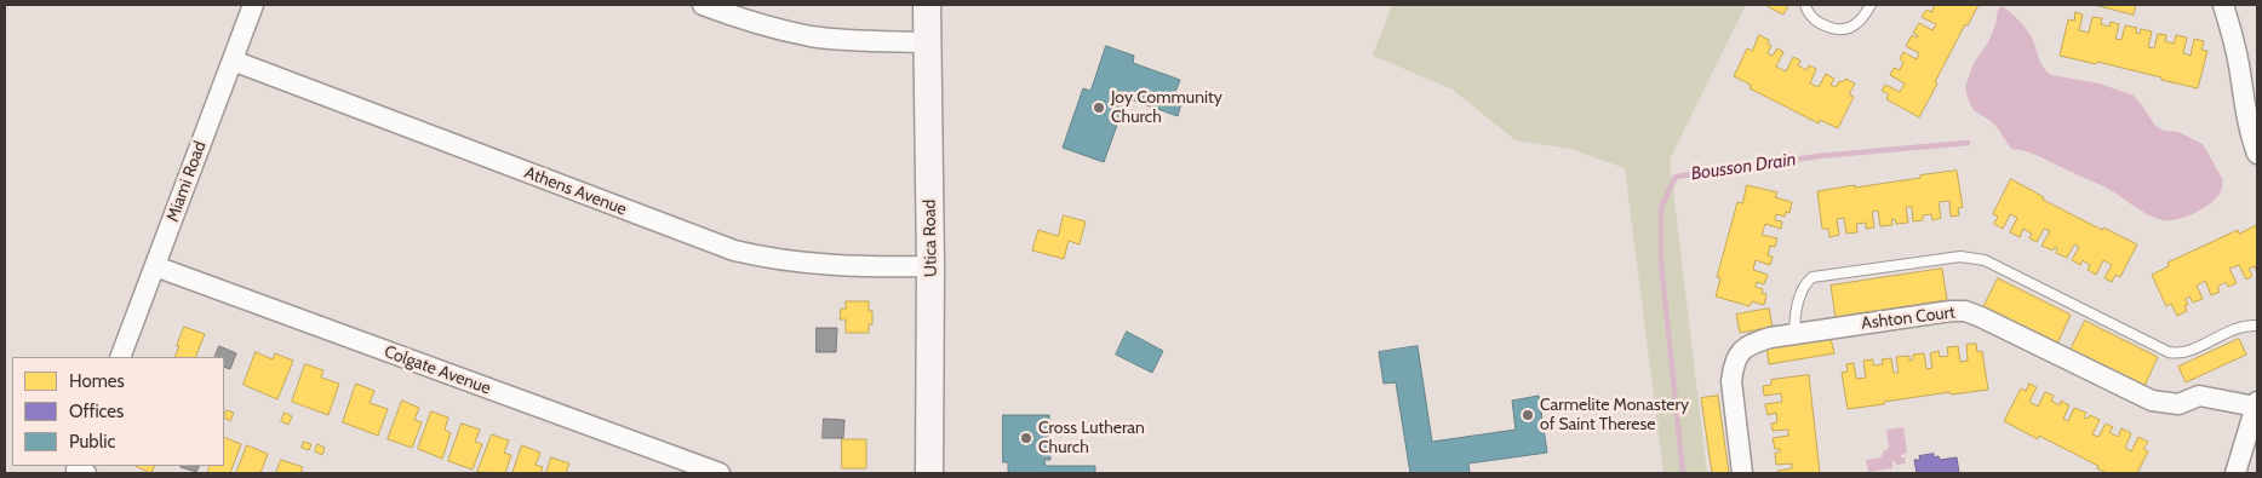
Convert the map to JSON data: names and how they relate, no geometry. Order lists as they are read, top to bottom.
{
  "streets": {
    "main road": ["Utica Road"],
    "street": [
      "Miami Road",
      "Athens Avenue",
      "Ashton Court",
      "Colgate Avenue"
    ]
  },
  "crossings": [
    ["Miami Road", "Athens Avenue"],
    ["Miami Road", "Colgate Avenue"],
    ["Athens Avenue", "Utica Road"]
  ],
  "water": ["Bousson Drain"],
  "places": ["Joy Community Church", "Carmelite Monastery of Saint Therese", "Cross Lutheran Church"],
  "legend": ["Homes", "Offices", "Public"]
}
